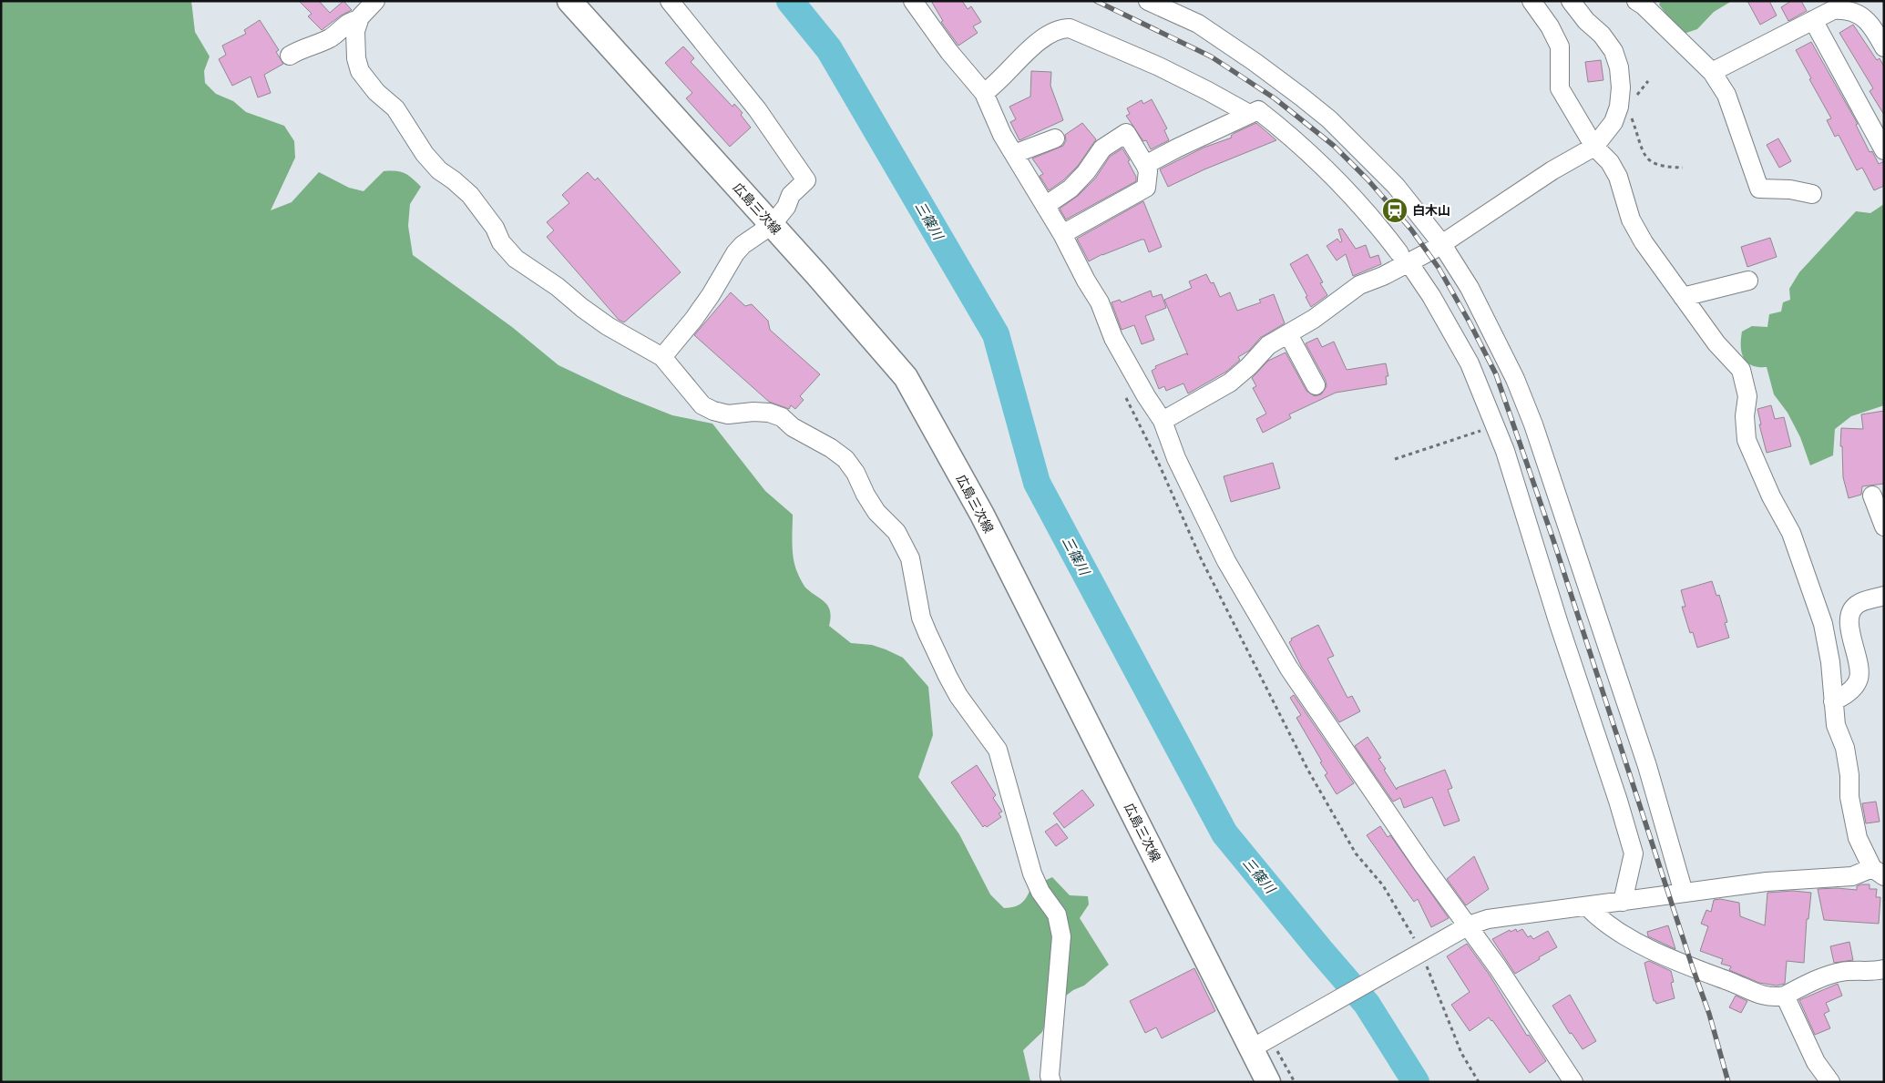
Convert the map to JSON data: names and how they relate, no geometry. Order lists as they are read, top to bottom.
{
  "streets": {
    "main road": ["広島三次線"]
  },
  "water": ["三篠川"],
  "places": {
    "station": ["白木山"]
  }
}
